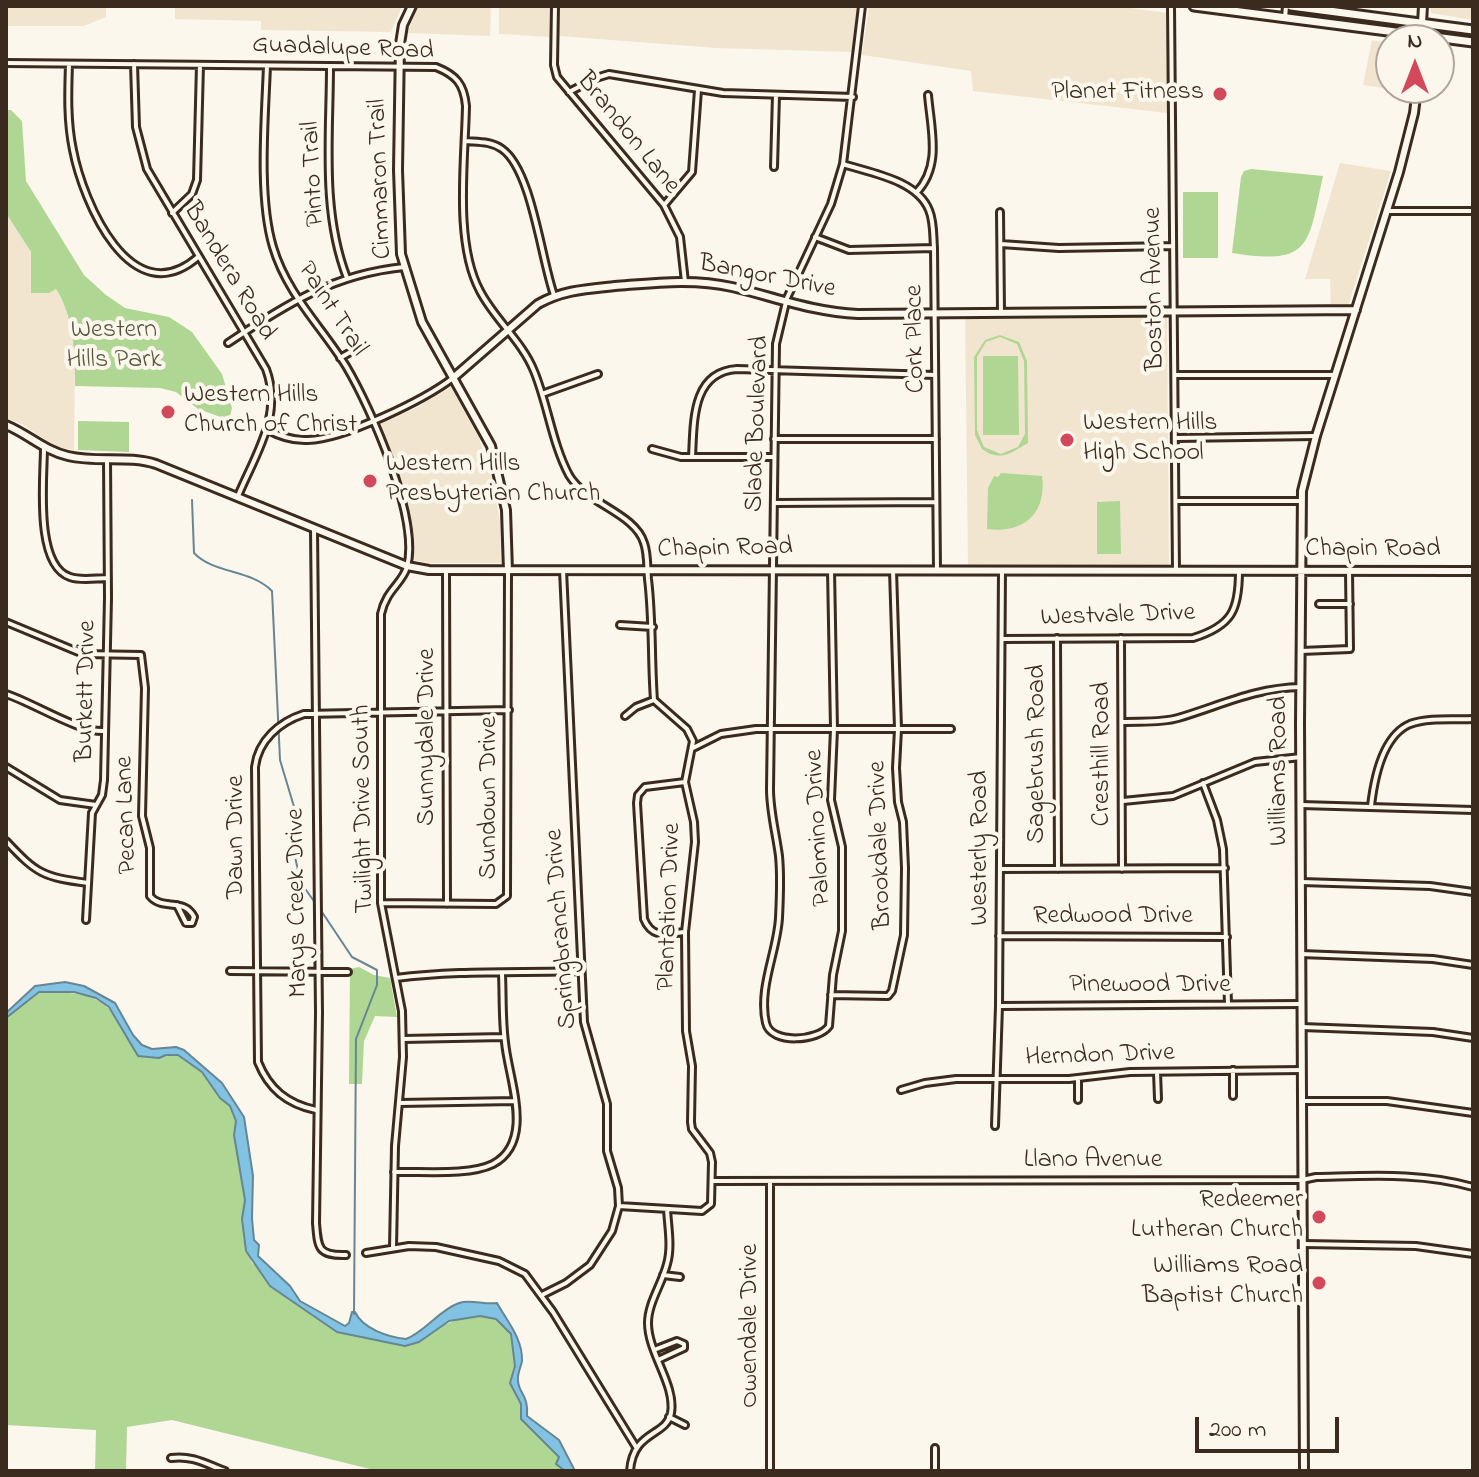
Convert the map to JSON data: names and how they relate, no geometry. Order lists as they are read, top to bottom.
{
  "streets": {
    "street": [
      "Guadalupe Road",
      "Brandon Lane",
      "Pinto Trail",
      "Cimmaron Trail",
      "Bandera Road",
      "Bangor Drive",
      "Boston Avenue",
      "Paint Trail",
      "Cork Place",
      "Slade Boulevard",
      "Chapin Road",
      "Westvale Drive",
      "Burkett Drive",
      "Sunnydale Drive",
      "Sagebrush Road",
      "Cresthill Road",
      "Williams Road",
      "Sundown Drive",
      "Twilight Drive South",
      "Pecan Lane",
      "Palomino Drive",
      "Dawn Drive",
      "Brookdale Drive",
      "Westerly Road",
      "Marys Creek Drive",
      "Plantation Drive",
      "Redwood Drive",
      "Springbranch Drive",
      "Pinewood Drive",
      "Herndon Drive",
      "Llano Avenue",
      "Owendale Drive"
    ]
  },
  "crossings": [
    ["Guadalupe Road", "Pinto Trail"],
    ["Guadalupe Road", "Cimmaron Trail"],
    ["Guadalupe Road", "Bandera Road"],
    ["Guadalupe Road", "Bangor Drive"],
    ["Guadalupe Road", "Paint Trail"],
    ["Guadalupe Road", "Chapin Road"],
    ["Brandon Lane", "Bangor Drive"],
    ["Cimmaron Trail", "Bangor Drive"],
    ["Cimmaron Trail", "Chapin Road"],
    ["Cimmaron Trail", "Sundown Drive"],
    ["Bandera Road", "Bangor Drive"],
    ["Bandera Road", "Chapin Road"],
    ["Bangor Drive", "Boston Avenue"],
    ["Bangor Drive", "Paint Trail"],
    ["Bangor Drive", "Cork Place"],
    ["Bangor Drive", "Slade Boulevard"],
    ["Bangor Drive", "Williams Road"],
    ["Boston Avenue", "Chapin Road"],
    ["Paint Trail", "Chapin Road"],
    ["Paint Trail", "Twilight Drive South"],
    ["Cork Place", "Chapin Road"],
    ["Slade Boulevard", "Chapin Road"],
    ["Slade Boulevard", "Palomino Drive"],
    ["Chapin Road", "Westvale Drive"],
    ["Chapin Road", "Burkett Drive"],
    ["Chapin Road", "Sunnydale Drive"],
    ["Chapin Road", "Williams Road"],
    ["Chapin Road", "Sundown Drive"],
    ["Chapin Road", "Twilight Drive South"],
    ["Chapin Road", "Palomino Drive"],
    ["Chapin Road", "Westerly Road"],
    ["Chapin Road", "Marys Creek Drive"],
    ["Chapin Road", "Springbranch Drive"],
    ["Westvale Drive", "Sagebrush Road"],
    ["Westvale Drive", "Cresthill Road"],
    ["Westvale Drive", "Westerly Road"],
    ["Burkett Drive", "Pecan Lane"],
    ["Sunnydale Drive", "Sundown Drive"],
    ["Sunnydale Drive", "Dawn Drive"],
    ["Williams Road", "Pinewood Drive"],
    ["Williams Road", "Herndon Drive"],
    ["Williams Road", "Llano Avenue"],
    ["Sundown Drive", "Twilight Drive South"],
    ["Sundown Drive", "Dawn Drive"],
    ["Twilight Drive South", "Dawn Drive"],
    ["Palomino Drive", "Brookdale Drive"],
    ["Dawn Drive", "Marys Creek Drive"],
    ["Westerly Road", "Redwood Drive"],
    ["Westerly Road", "Pinewood Drive"],
    ["Westerly Road", "Herndon Drive"],
    ["Plantation Drive", "Llano Avenue"],
    ["Llano Avenue", "Owendale Drive"]
  ],
  "parks": ["Western Hills Park"],
  "places": [
    "Planet Fitness",
    "Western Hills Church of Christ",
    "Western Hills High School",
    "Western Hills Presbyterian Church",
    "Redeemer Lutheran Church",
    "Williams Road Baptist Church"
  ],
  "scale_bar": "200 m",
  "north": "top"
}
